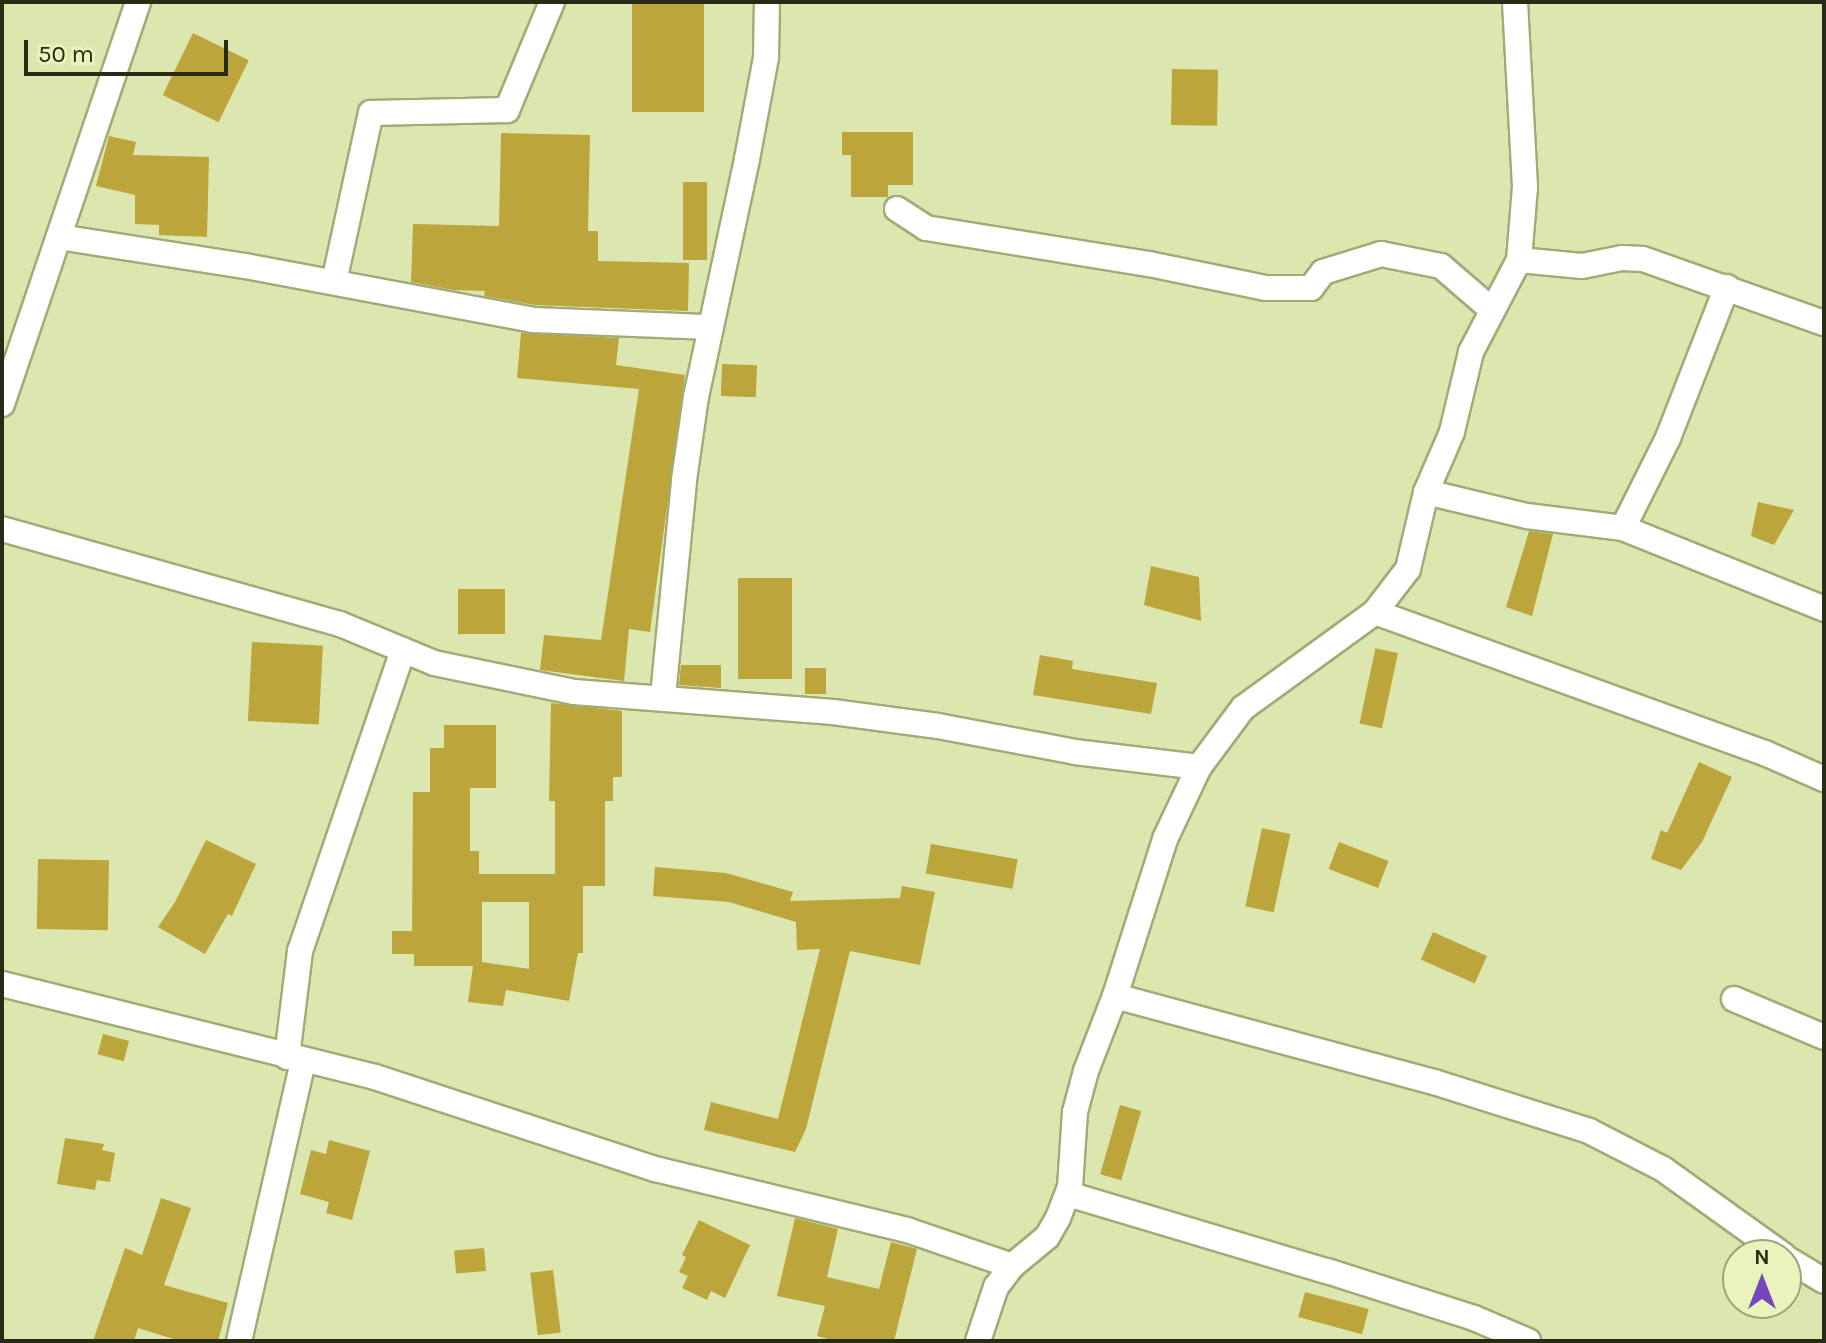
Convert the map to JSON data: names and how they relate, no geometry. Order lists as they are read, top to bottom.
{
  "scale_bar": "50 m",
  "north": "top"
}
